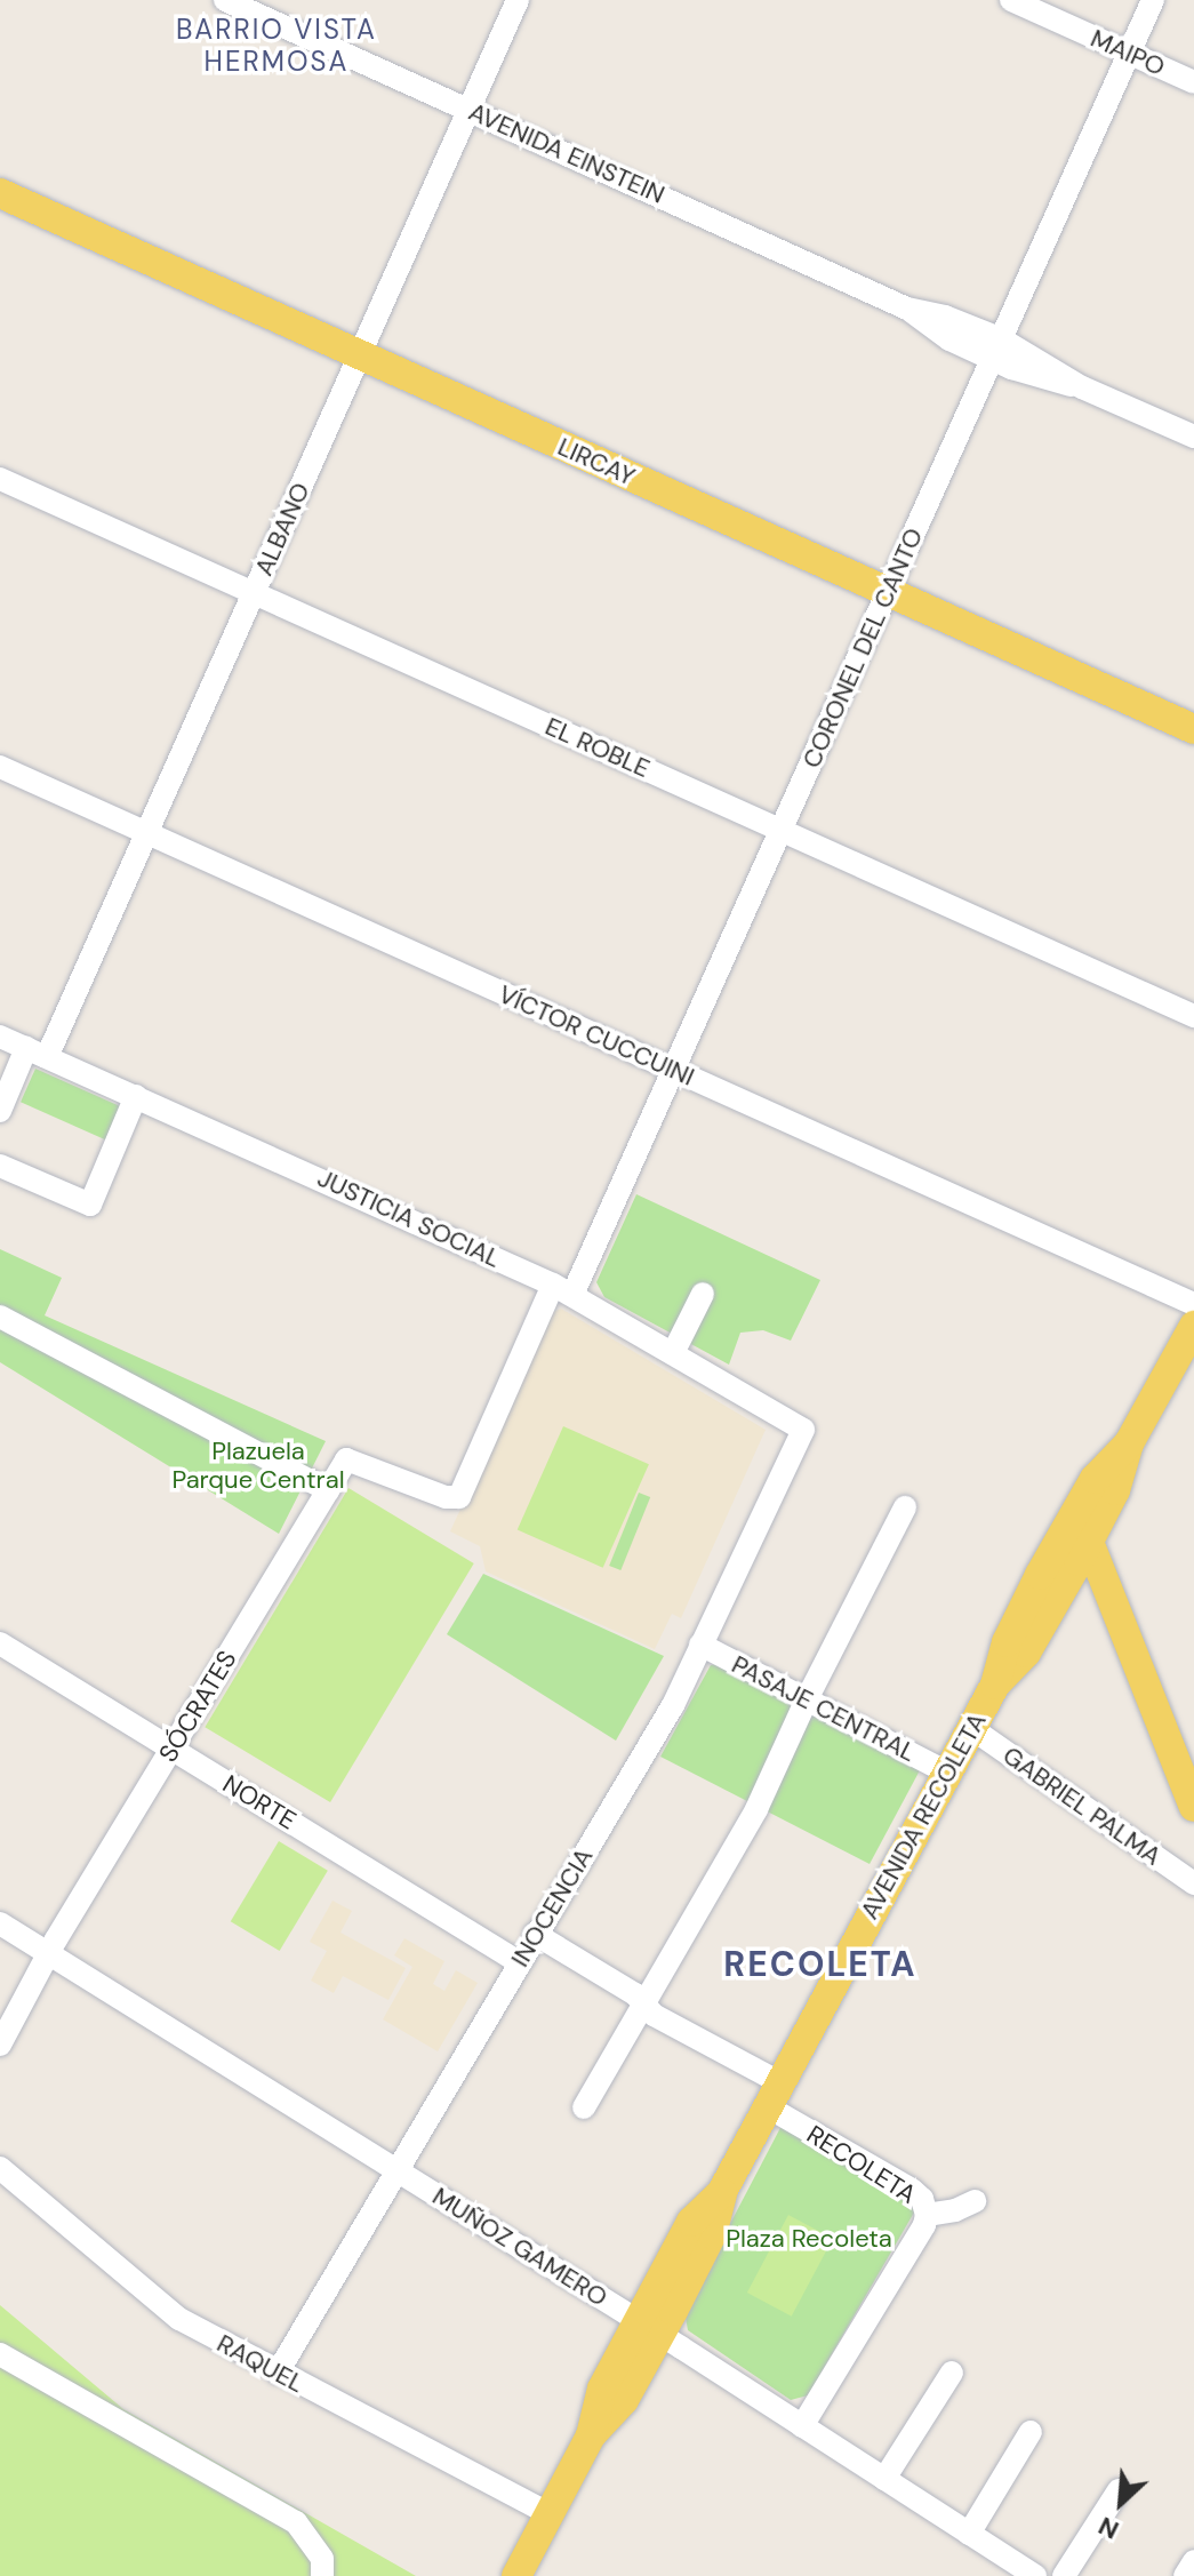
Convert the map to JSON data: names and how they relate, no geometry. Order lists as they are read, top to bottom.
{
  "streets": {
    "main road": ["LIRCAY", "AVENIDA RECOLETA"],
    "street": [
      "MAIPO",
      "AVENIDA EINSTEIN",
      "ALBANO",
      "CORONEL DEL CANTO",
      "EL ROBLE",
      "VÍCTOR CUCCUINI",
      "JUSTICIA SOCIAL",
      "SÓCRATES",
      "PASAJE CENTRAL",
      "NORTE",
      "GABRIEL PALMA",
      "INOCENCIA",
      "RECOLETA",
      "MUÑOZ GAMERO",
      "RAQUEL"
    ]
  },
  "crossings": [
    ["MAIPO", "CORONEL DEL CANTO"],
    ["AVENIDA EINSTEIN", "ALBANO"],
    ["AVENIDA EINSTEIN", "CORONEL DEL CANTO"],
    ["LIRCAY", "ALBANO"],
    ["LIRCAY", "CORONEL DEL CANTO"],
    ["ALBANO", "EL ROBLE"],
    ["ALBANO", "VÍCTOR CUCCUINI"],
    ["ALBANO", "JUSTICIA SOCIAL"],
    ["CORONEL DEL CANTO", "EL ROBLE"],
    ["CORONEL DEL CANTO", "VÍCTOR CUCCUINI"],
    ["CORONEL DEL CANTO", "JUSTICIA SOCIAL"],
    ["CORONEL DEL CANTO", "SÓCRATES"],
    ["JUSTICIA SOCIAL", "INOCENCIA"],
    ["SÓCRATES", "NORTE"],
    ["SÓCRATES", "MUÑOZ GAMERO"],
    ["PASAJE CENTRAL", "AVENIDA RECOLETA"],
    ["PASAJE CENTRAL", "INOCENCIA"],
    ["NORTE", "INOCENCIA"],
    ["GABRIEL PALMA", "AVENIDA RECOLETA"],
    ["AVENIDA RECOLETA", "RECOLETA"],
    ["AVENIDA RECOLETA", "MUÑOZ GAMERO"],
    ["AVENIDA RECOLETA", "RAQUEL"],
    ["INOCENCIA", "MUÑOZ GAMERO"],
    ["INOCENCIA", "RAQUEL"],
    ["RECOLETA", "MUÑOZ GAMERO"]
  ],
  "districts": ["BARRIO VISTA HERMOSA", "RECOLETA"],
  "parks": ["Plazuela Parque Central", "Plaza Recoleta"],
  "north": "bottom left"
}
